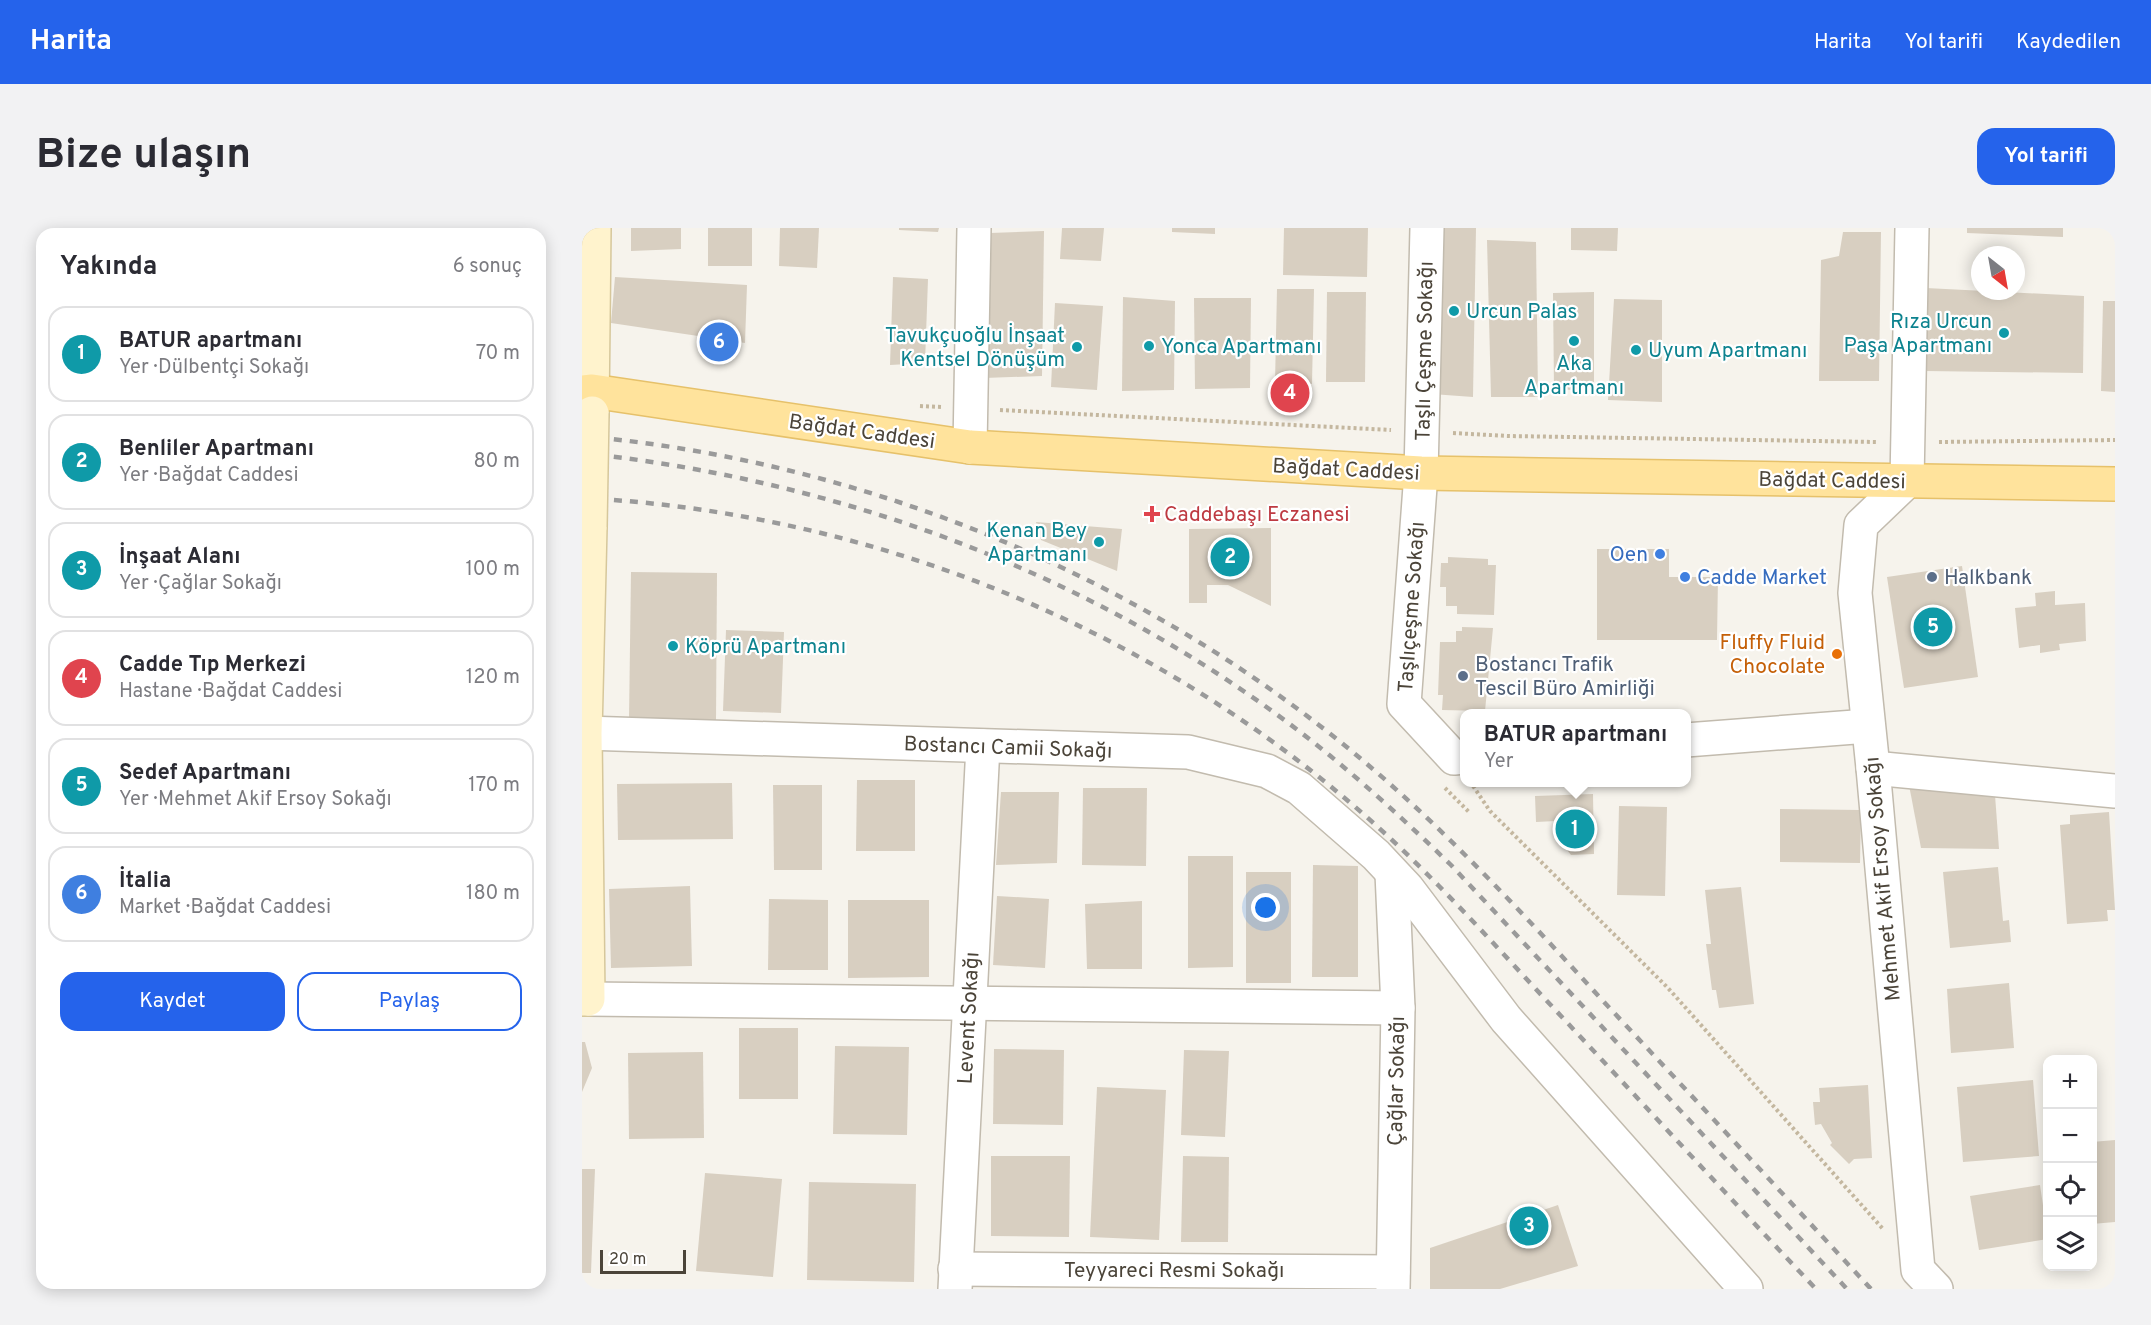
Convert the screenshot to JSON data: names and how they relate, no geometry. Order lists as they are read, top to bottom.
{
  "streets": {
    "main road": ["Bağdat Caddesi"],
    "street": [
      "Taşlı Çeşme Sokağı",
      "Taşlıçeşme Sokağı",
      "Bostancı Camii Sokağı",
      "Mehmet Akif Ersoy Sokağı",
      "Levent Sokağı",
      "Çağlar Sokağı",
      "Teyyareci Resmi Sokağı"
    ]
  },
  "crossings": [
    ["Taşlı Çeşme Sokağı", "Bağdat Caddesi"],
    ["Taşlı Çeşme Sokağı", "Taşlıçeşme Sokağı"],
    ["Bağdat Caddesi", "Taşlıçeşme Sokağı"],
    ["Bağdat Caddesi", "Mehmet Akif Ersoy Sokağı"],
    ["Bostancı Camii Sokağı", "Levent Sokağı"],
    ["Bostancı Camii Sokağı", "Çağlar Sokağı"],
    ["Levent Sokağı", "Teyyareci Resmi Sokağı"],
    ["Çağlar Sokağı", "Teyyareci Resmi Sokağı"]
  ],
  "places": {
    "other": [
      "Urcun Palas",
      "Rıza Urcun Paşa Apartmanı",
      "Aka Apartmanı",
      "Yonca Apartmanı",
      "Tavukçuoğlu İnşaat Kentsel Dönüşüm",
      "Uyum Apartmanı",
      "Kenan Bey Apartmanı",
      "Oen",
      "Cadde Market",
      "Halkbank",
      "Köprü Apartmanı",
      "Fluffy Fluid Chocolate",
      "Bostancı Trafik Tescil Büro Amirliği"
    ],
    "health": ["Caddebaşı Eczanesi"]
  },
  "scale_bar": "20 m",
  "north": "bottom right",
  "page": {
    "header": "Harita",
    "nav": ["Harita", "Yol tarifi", "Kaydedilen"],
    "buttons": [
      "Yol tarifi",
      ["Kaydet", "Paylaş"]
    ],
    "title": "Bize ulaşın",
    "heading": ["Yakında", "6 sonuç"],
    "list": [
      {
        "mark": "1",
        "name": "BATUR apartmanı",
        "note": "Yer · Dülbentçi Sokağı",
        "value": "70 m"
      },
      {
        "mark": "2",
        "name": "Benliler Apartmanı",
        "note": "Yer · Bağdat Caddesi",
        "value": "80 m"
      },
      {
        "mark": "3",
        "name": "İnşaat Alanı",
        "note": "Yer · Çağlar Sokağı",
        "value": "100 m"
      },
      {
        "mark": "4",
        "name": "Cadde Tıp Merkezi",
        "note": "Hastane · Bağdat Caddesi",
        "value": "120 m"
      },
      {
        "mark": "5",
        "name": "Sedef Apartmanı",
        "note": "Yer · Mehmet Akif Ersoy Sokağı",
        "value": "170 m"
      },
      {
        "mark": "6",
        "name": "İtalia",
        "note": "Market · Bağdat Caddesi",
        "value": "180 m"
      }
    ],
    "pins": [
      "6",
      "4",
      "2",
      "5",
      "1",
      "3"
    ],
    "popup": ["BATUR apartmanı", "Yer"],
    "map_buttons": ["+", "−"],
    "scale": "20 m"
  }
}
